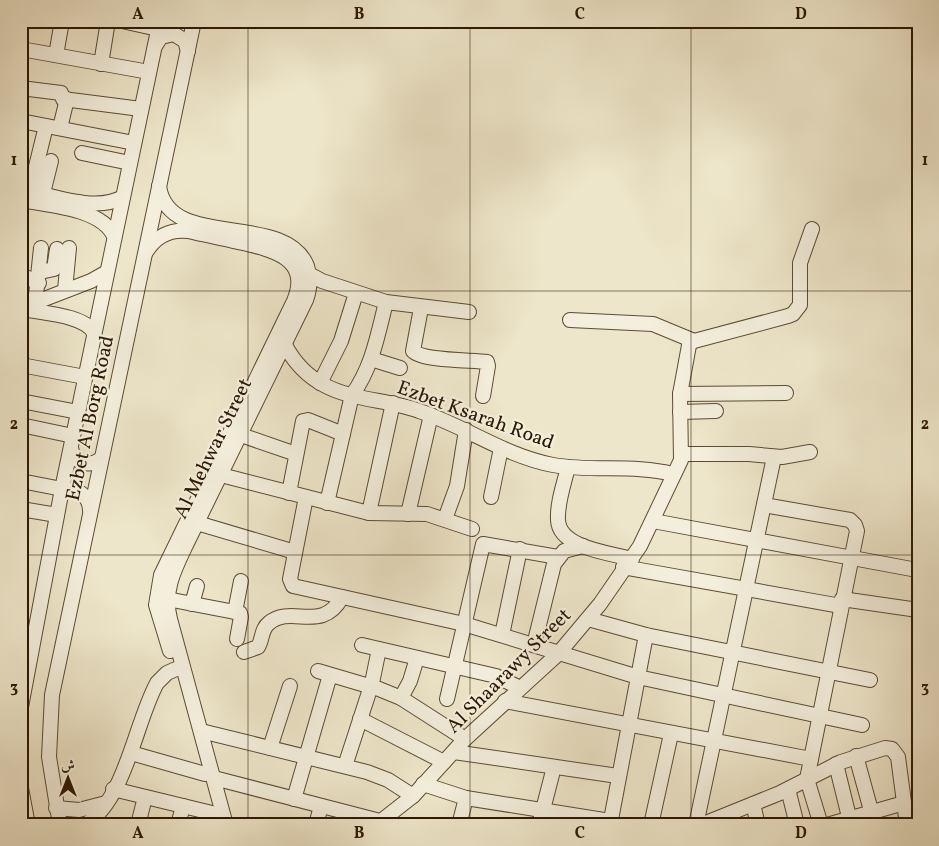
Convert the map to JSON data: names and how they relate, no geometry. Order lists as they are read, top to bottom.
{
  "streets": {
    "street": [
      "Ezbet Ksarah Road",
      "Ezbet Al Borg Road",
      "Al Mehwar Street",
      "Al Shaarawy Street"
    ]
  },
  "crossings": [
    ["Ezbet Ksarah Road", "Al Mehwar Street"],
    ["Ezbet Ksarah Road", "Al Shaarawy Street"],
    ["Ezbet Al Borg Road", "Al Mehwar Street"]
  ],
  "north": "top",
  "grid": {
    "columns": [
      "A",
      "B",
      "C",
      "D"
    ],
    "rows": ["1", "2", "3"]
  }
}
